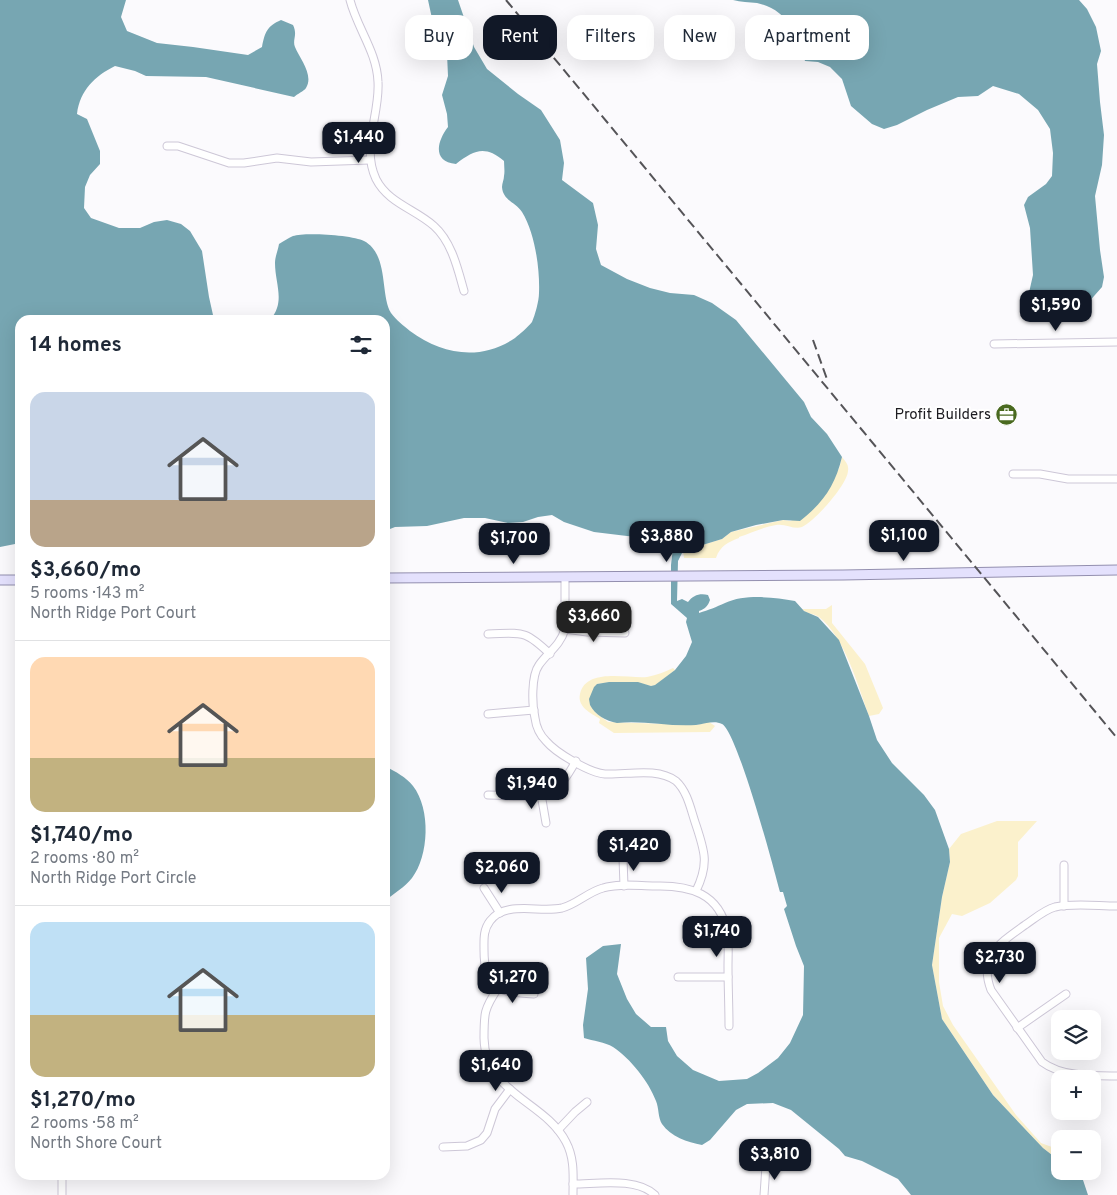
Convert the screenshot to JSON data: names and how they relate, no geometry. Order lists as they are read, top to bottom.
{
  "places": {
    "office": ["Profit Builders"]
  },
  "page": {
    "chip": [
      "Buy",
      "Rent",
      "Filters",
      "New",
      "Apartment"
    ],
    "price": [
      "$1,440",
      "$1,590",
      "$1,100",
      "$3,880",
      "$1,700",
      "$3,660",
      "$1,940",
      "$1,420",
      "$2,060",
      "$1,740",
      "$2,730",
      "$1,270",
      "$1,640",
      "$3,810"
    ],
    "heading": "14 homes",
    "list": [
      {
        "name": "$3,660/mo",
        "note": "5 rooms · 143 m² · North Ridge Port Court"
      },
      {
        "name": "$1,740/mo",
        "note": "2 rooms · 80 m² · North Ridge Port Circle"
      },
      {
        "name": "$1,270/mo",
        "note": "2 rooms · 58 m² · North Shore Court"
      }
    ],
    "map_buttons": ["+", "−"]
  }
}
